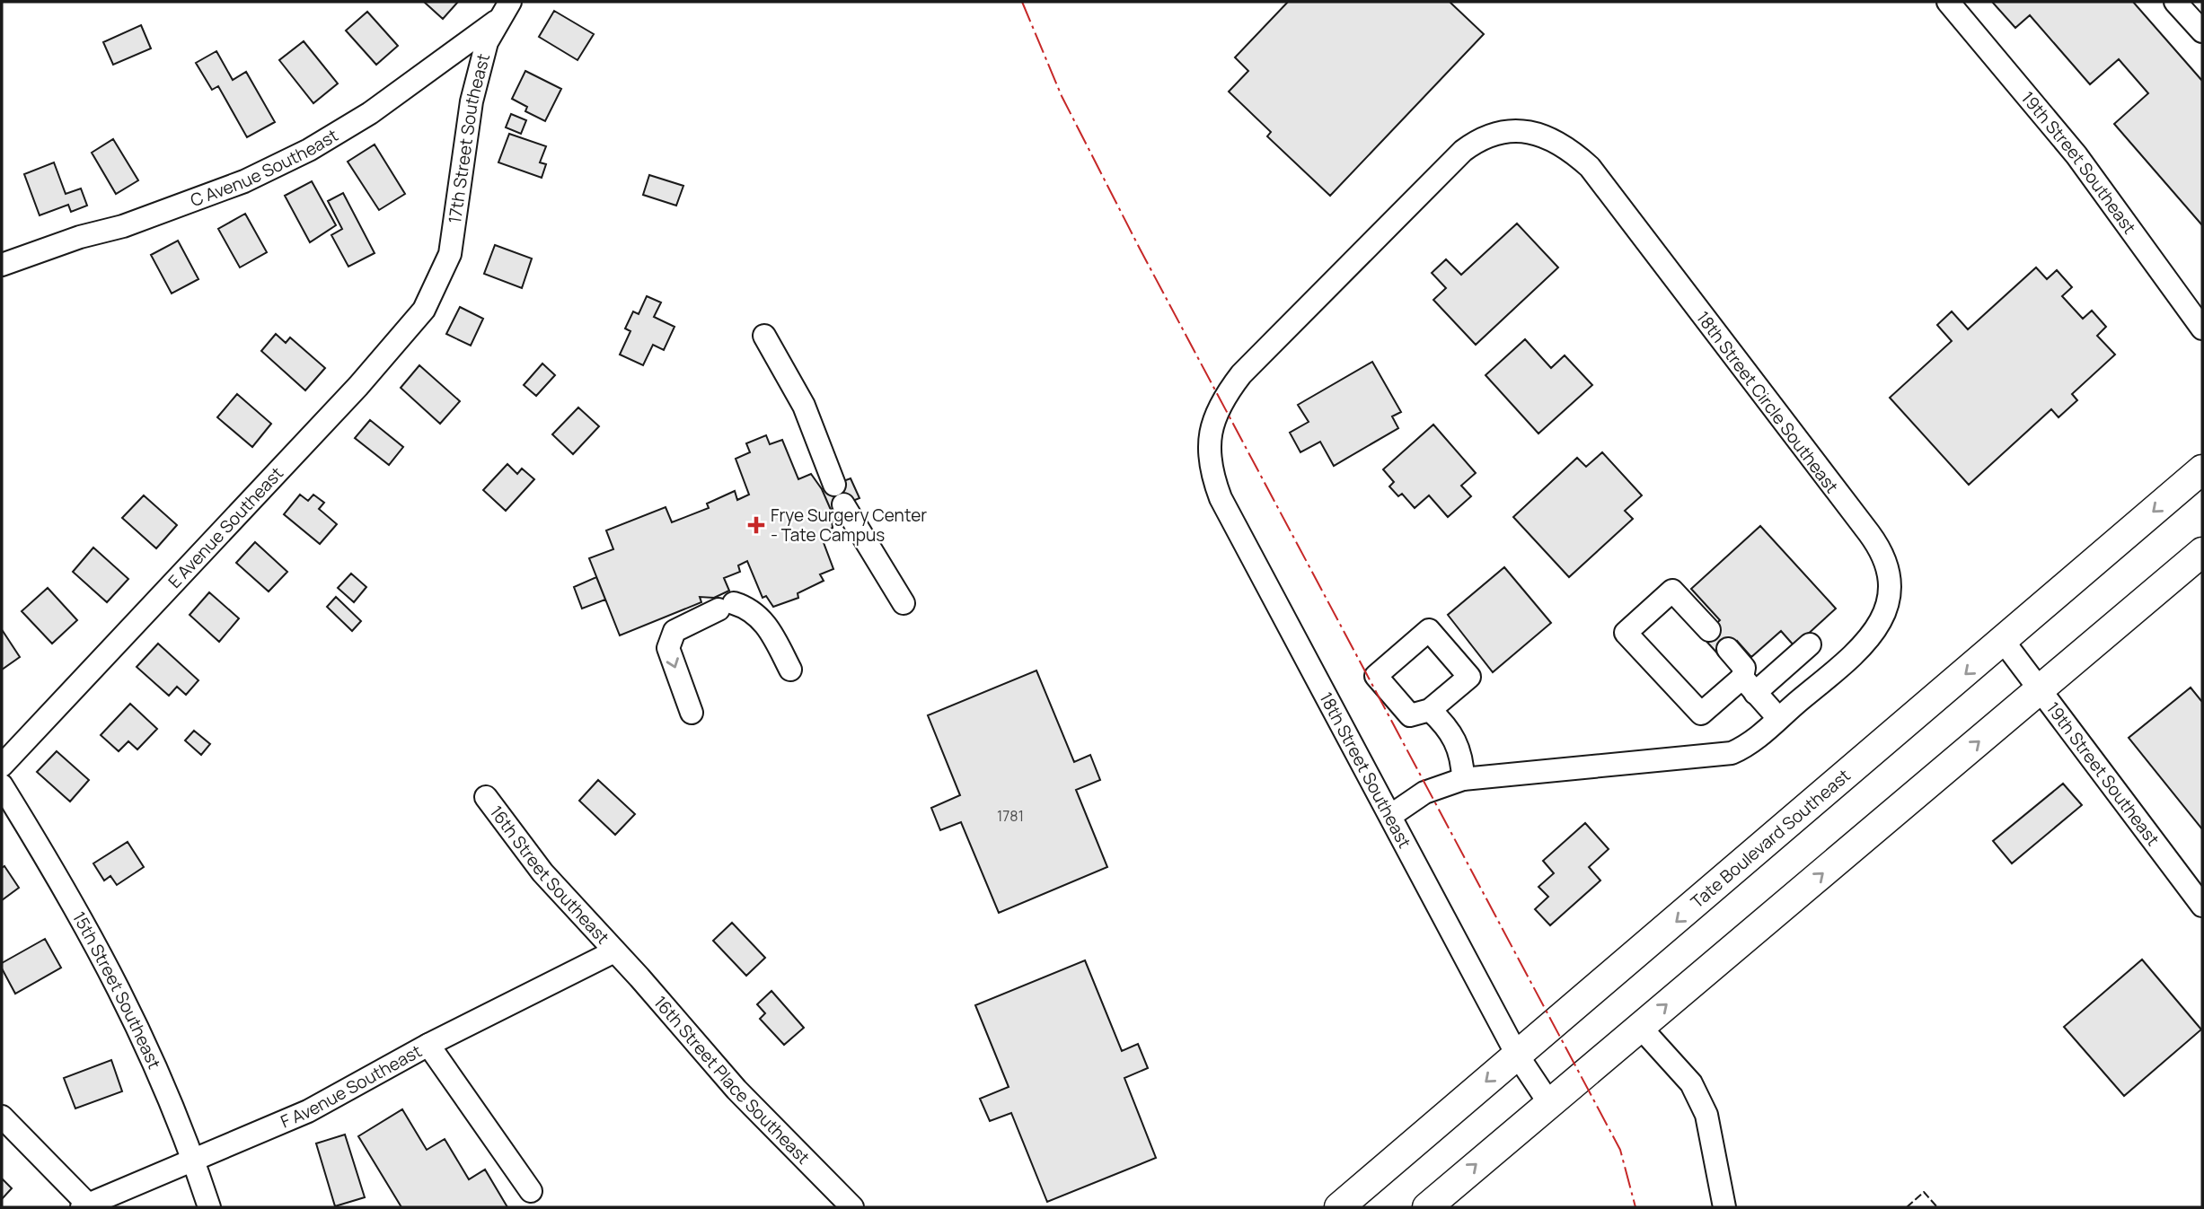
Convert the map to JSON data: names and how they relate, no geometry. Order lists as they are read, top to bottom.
{
  "streets": {
    "main road": ["Tate Boulevard Southeast"],
    "street": [
      "17th Street Southeast",
      "19th Street Southeast",
      "C Avenue Southeast",
      "18th Street Circle Southeast",
      "E Avenue Southeast",
      "18th Street Southeast",
      "16th Street Southeast",
      "15th Street Southeast",
      "16th Street Place Southeast",
      "F Avenue Southeast"
    ]
  },
  "crossings": [
    ["17th Street Southeast", "C Avenue Southeast"],
    ["17th Street Southeast", "E Avenue Southeast"],
    ["19th Street Southeast", "Tate Boulevard Southeast"],
    ["18th Street Circle Southeast", "18th Street Southeast"],
    ["18th Street Southeast", "Tate Boulevard Southeast"],
    ["16th Street Southeast", "16th Street Place Southeast"],
    ["16th Street Southeast", "F Avenue Southeast"],
    ["15th Street Southeast", "F Avenue Southeast"],
    ["16th Street Place Southeast", "F Avenue Southeast"]
  ],
  "places": {
    "health": ["Frye Surgery Center - Tate Campus"]
  },
  "house_numbers": ["1781"]
}
